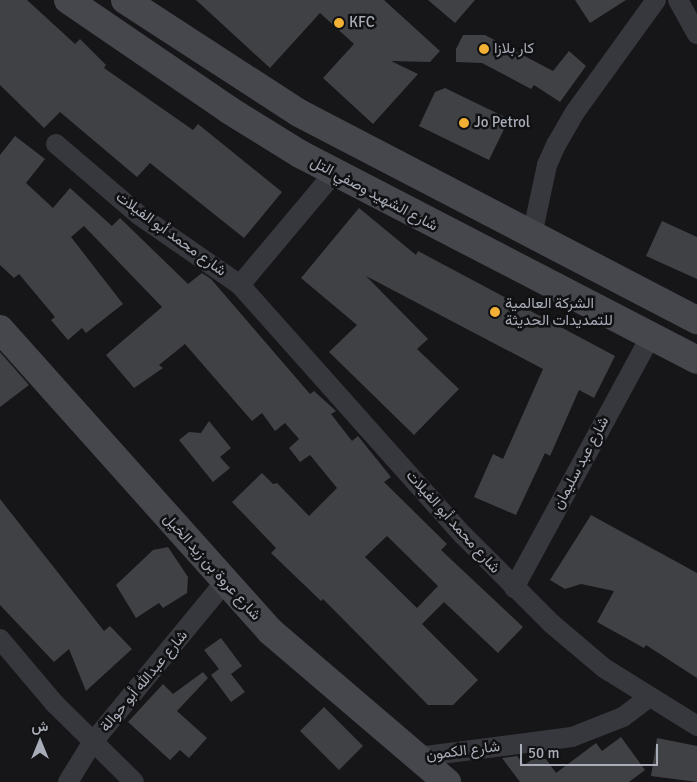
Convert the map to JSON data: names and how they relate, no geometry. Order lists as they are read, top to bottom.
{
  "streets": {
    "main road": ["شارع الشهيد وصفي التل", "شارع عروة بن زيد الخيل"],
    "street": [
      "شارع محمد أبو الفيلات",
      "شارع عبد سليمان",
      "شارع عبدالله أبو حوالة",
      "شارع الكمون"
    ]
  },
  "crossings": [
    ["شارع الشهيد وصفي التل", "شارع محمد أبو الفيلات"],
    ["شارع الشهيد وصفي التل", "شارع عبد سليمان"],
    ["شارع محمد أبو الفيلات", "شارع عبد سليمان"],
    ["شارع محمد أبو الفيلات", "شارع الكمون"],
    ["شارع عروة بن زيد الخيل", "شارع عبدالله أبو حوالة"],
    ["شارع عروة بن زيد الخيل", "شارع الكمون"]
  ],
  "places": [
    "KFC",
    "كار بلازا",
    "Jo Petrol",
    "الشركة العالمية للتمديدات الحديثة"
  ],
  "scale_bar": "50 m",
  "north": "top"
}
